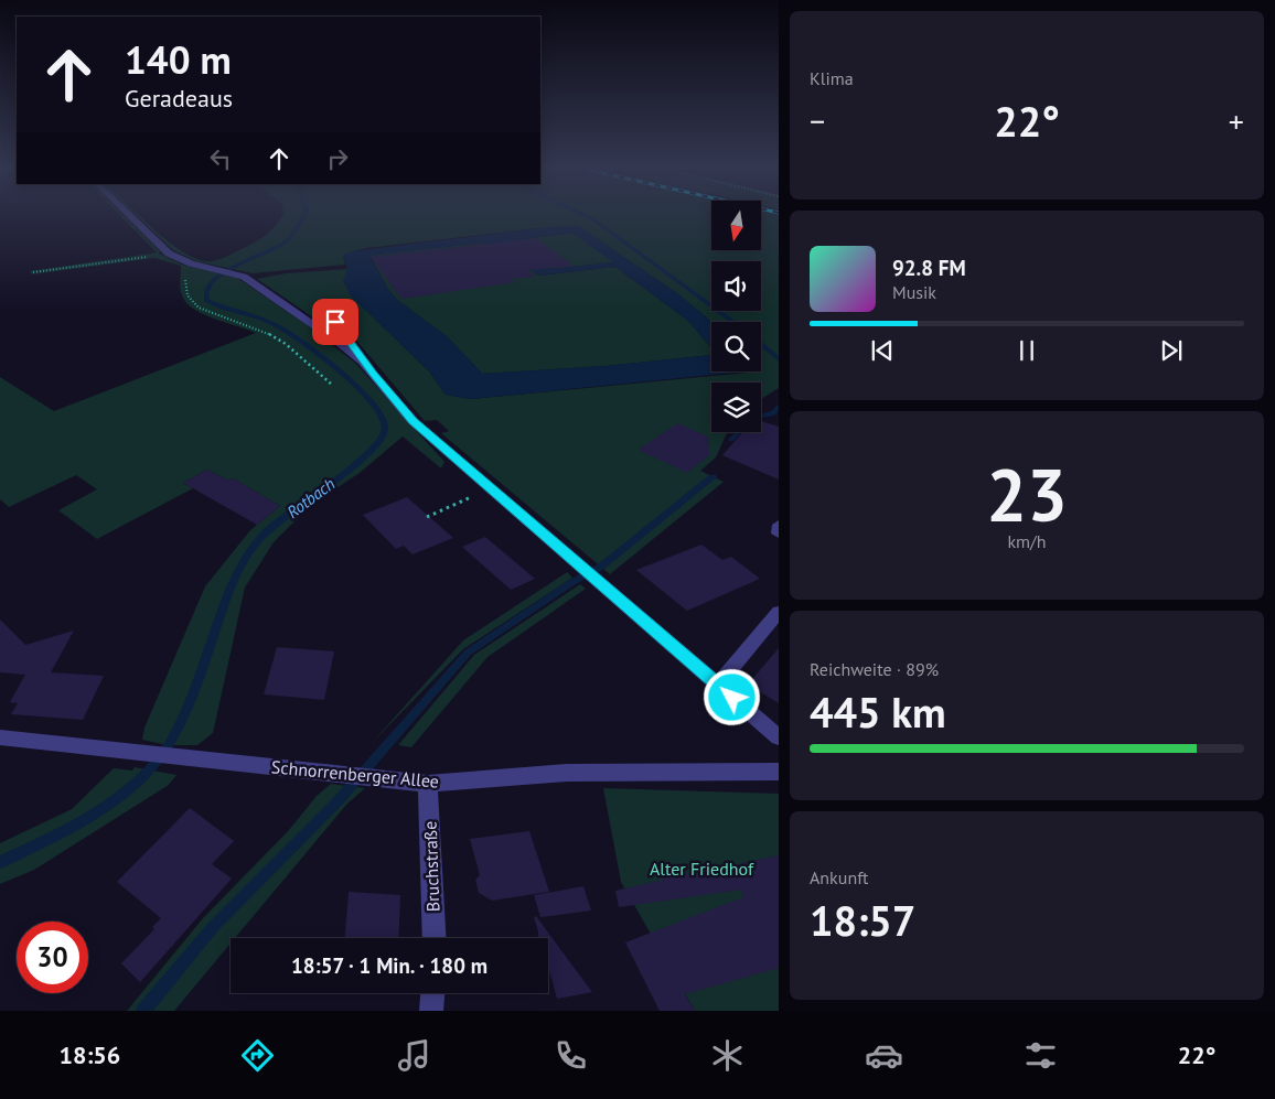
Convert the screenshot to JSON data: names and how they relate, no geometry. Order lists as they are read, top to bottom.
{
  "streets": {
    "street": ["Schnorrenberger Allee", "Bruchstraße"]
  },
  "crossings": [
    ["Schnorrenberger Allee", "Bruchstraße"]
  ],
  "water": ["Rotbach"],
  "parks": ["Alter Friedhof"],
  "north": "bottom",
  "page": {
    "tile": [
      "Klima",
      ["23", "km/h"],
      ["Reichweite · 89%", "445 km"],
      ["Ankunft", "18:57"]
    ],
    "turn": ["140 m", "Geradeaus"],
    "heat": ["−", "22°", "+"],
    "song": ["92.8 FM", "Musik"],
    "limit": "30",
    "trip": "18:57 · 1 Min. · 180 m",
    "tabs": ["18:56", "22°"]
  }
}
